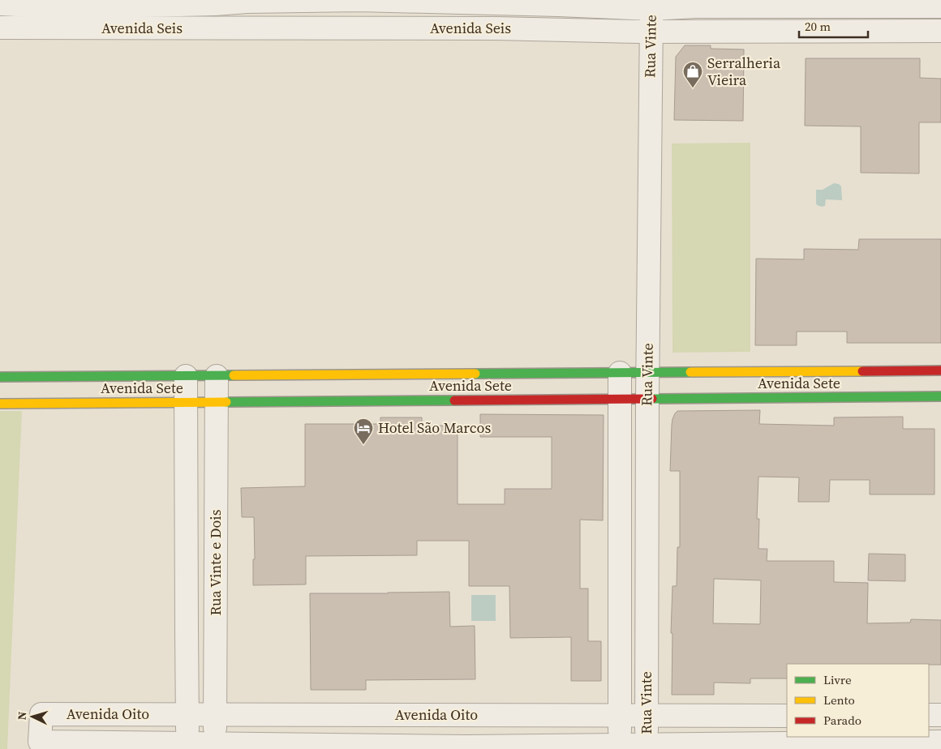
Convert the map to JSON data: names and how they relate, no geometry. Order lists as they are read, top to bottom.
{
  "streets": {
    "street": [
      "Avenida Seis",
      "Rua Vinte",
      "Avenida Sete",
      "Rua Vinte e Dois",
      "Avenida Oito"
    ]
  },
  "crossings": [
    ["Avenida Seis", "Rua Vinte"],
    ["Rua Vinte", "Avenida Sete"],
    ["Rua Vinte", "Avenida Oito"],
    ["Avenida Sete", "Rua Vinte e Dois"],
    ["Rua Vinte e Dois", "Avenida Oito"]
  ],
  "places": {
    "shop": ["Serralheria Vieira"],
    "hotel": ["Hotel São Marcos"]
  },
  "legend": ["Livre", "Lento", "Parado"],
  "scale_bar": "20 m",
  "north": "left"
}
